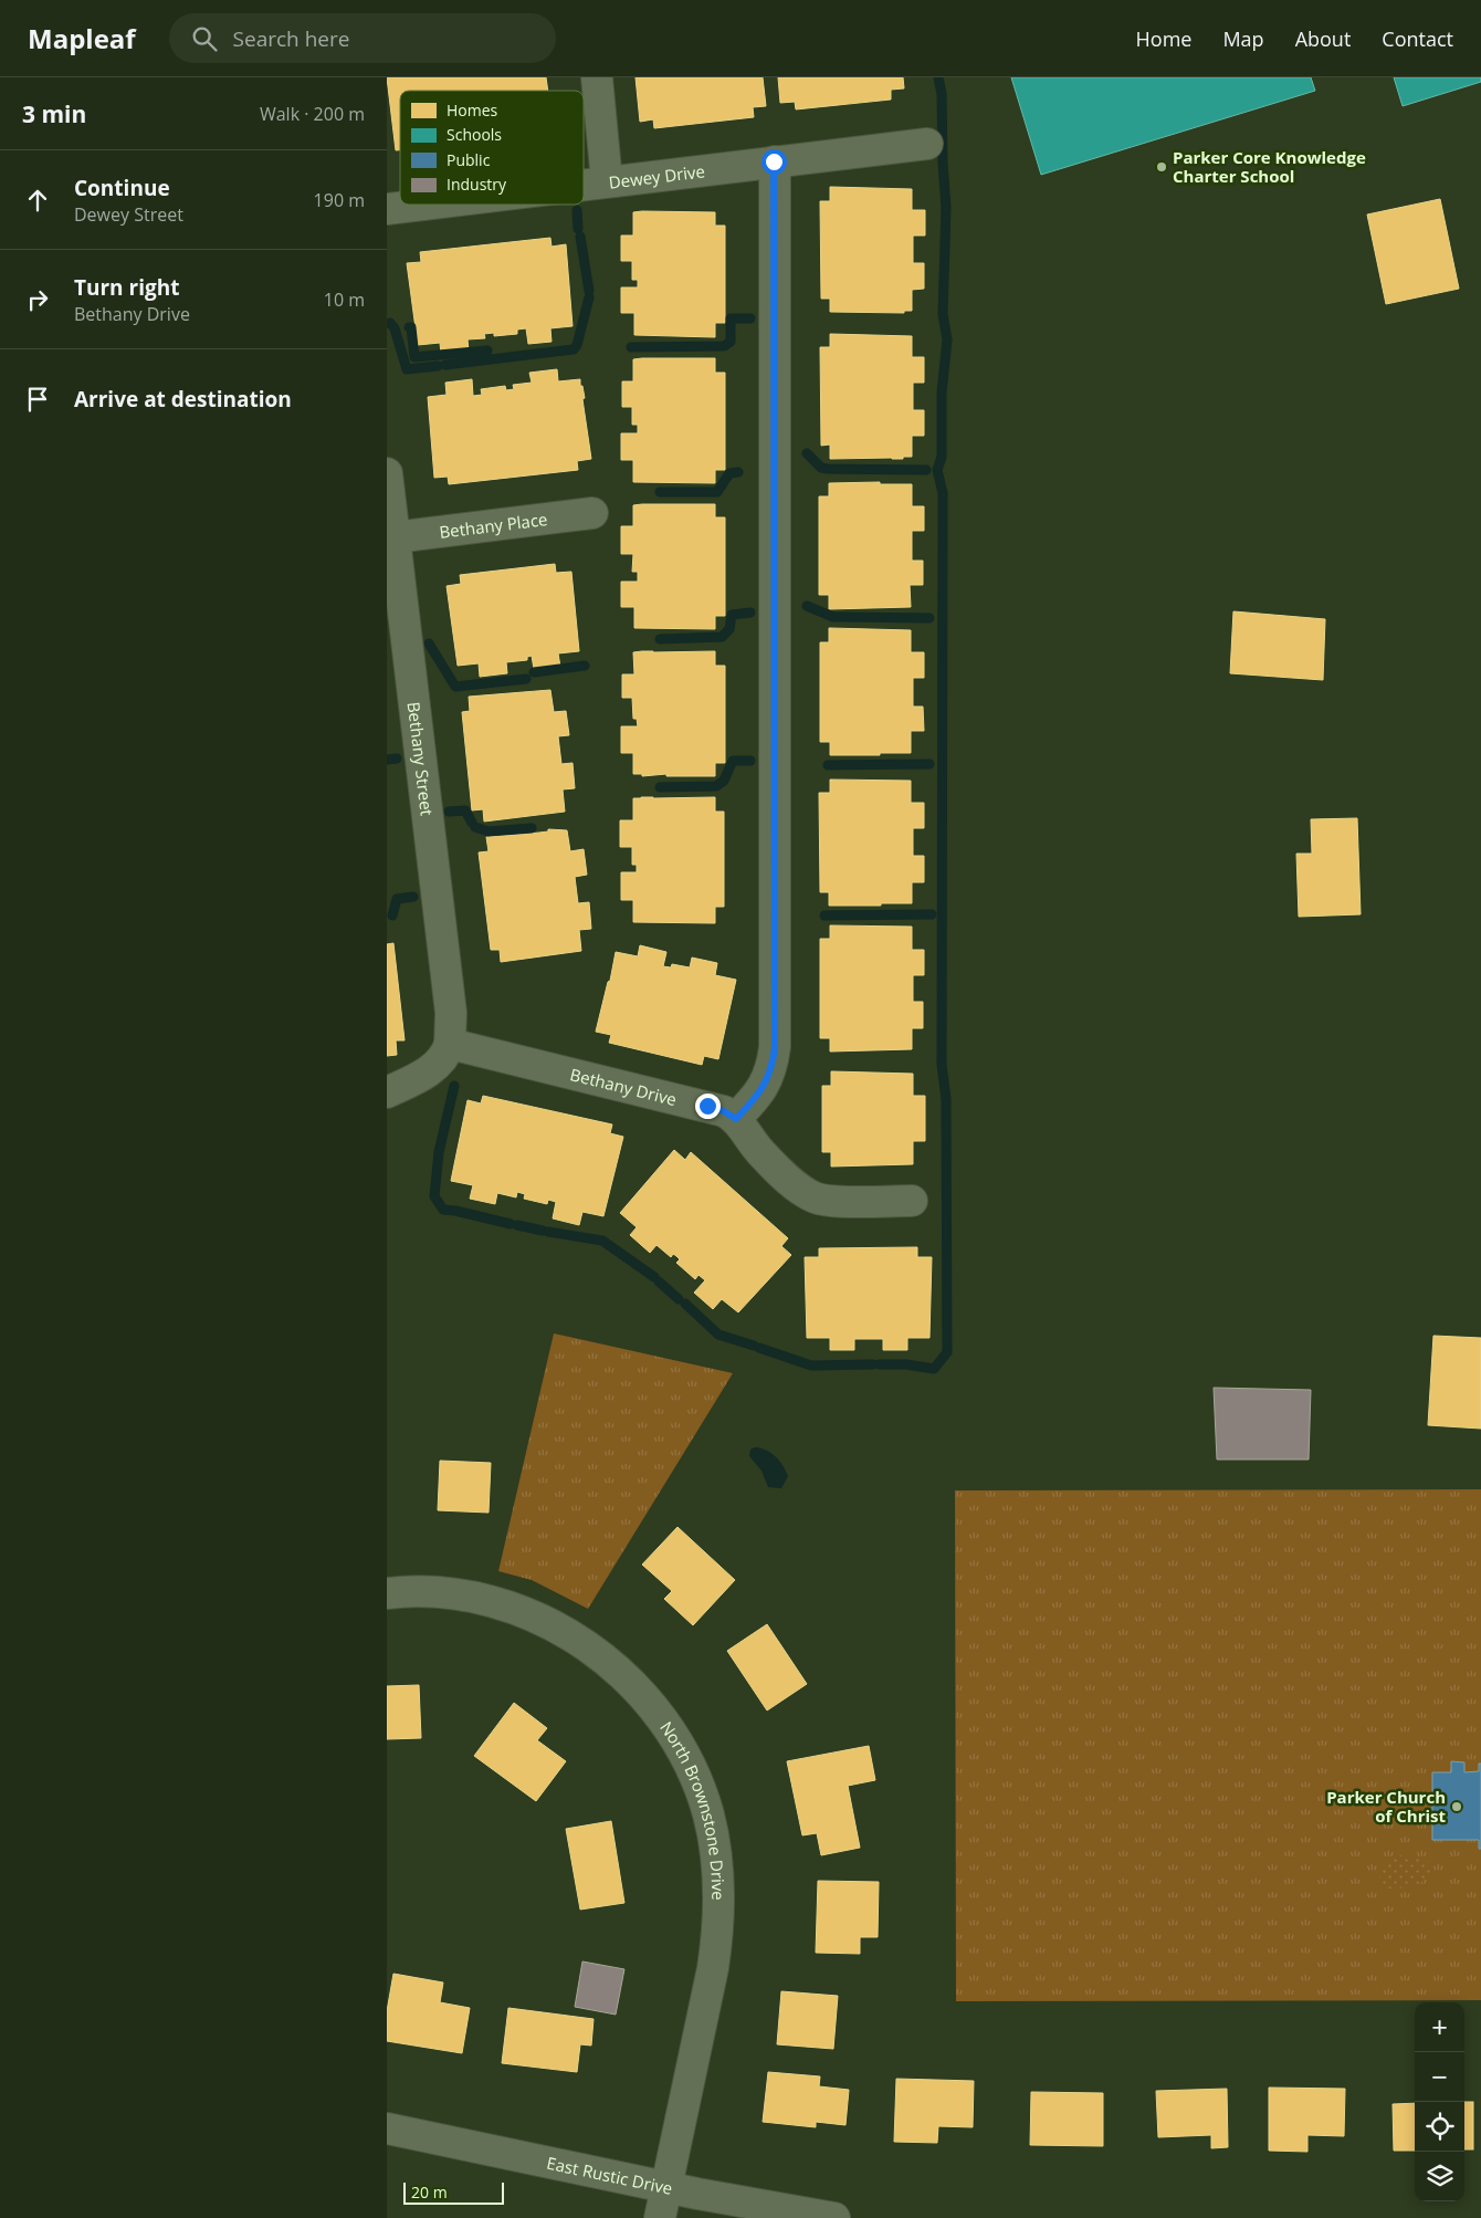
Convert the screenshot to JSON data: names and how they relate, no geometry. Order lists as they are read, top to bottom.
{
  "streets": {
    "street": [
      "Dewey Drive",
      "Bethany Place",
      "Bethany Street",
      "Bethany Drive",
      "North Brownstone Drive",
      "East Rustic Drive"
    ]
  },
  "crossings": [
    ["Bethany Place", "Bethany Street"],
    ["Bethany Street", "Bethany Drive"],
    ["North Brownstone Drive", "East Rustic Drive"]
  ],
  "places": ["Parker Core Knowledge Charter School", "Parker Church of Christ"],
  "legend": [
    "Homes",
    "Schools",
    "Public",
    "Industry"
  ],
  "scale_bar": "20 m",
  "page": {
    "header": "Mapleaf",
    "search": "Search here",
    "nav": [
      "Home",
      "Map",
      "About",
      "Contact"
    ],
    "heading": ["3 min", "Walk · 200 m"],
    "list": [
      ["Continue", "Dewey Street", "190 m"],
      ["Turn right", "Bethany Drive", "10 m"],
      "Arrive at destination"
    ],
    "map_buttons": ["+", "−"],
    "scale": "20 m"
  }
}
